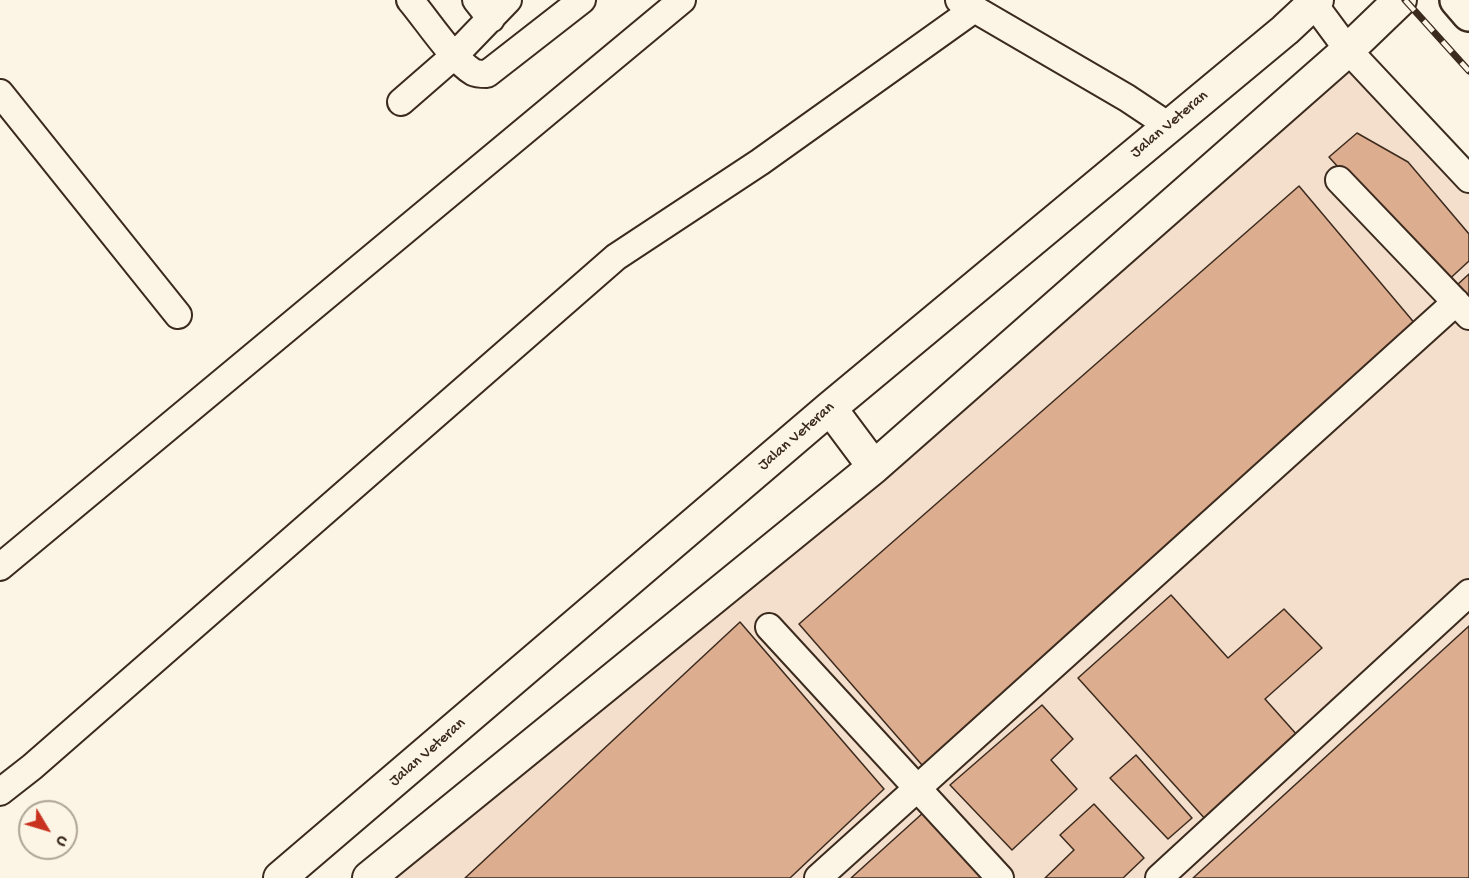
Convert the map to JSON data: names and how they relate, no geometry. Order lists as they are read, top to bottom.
{
  "streets": {
    "main road": ["Jalan Veteran"]
  },
  "north": "bottom right"
}
